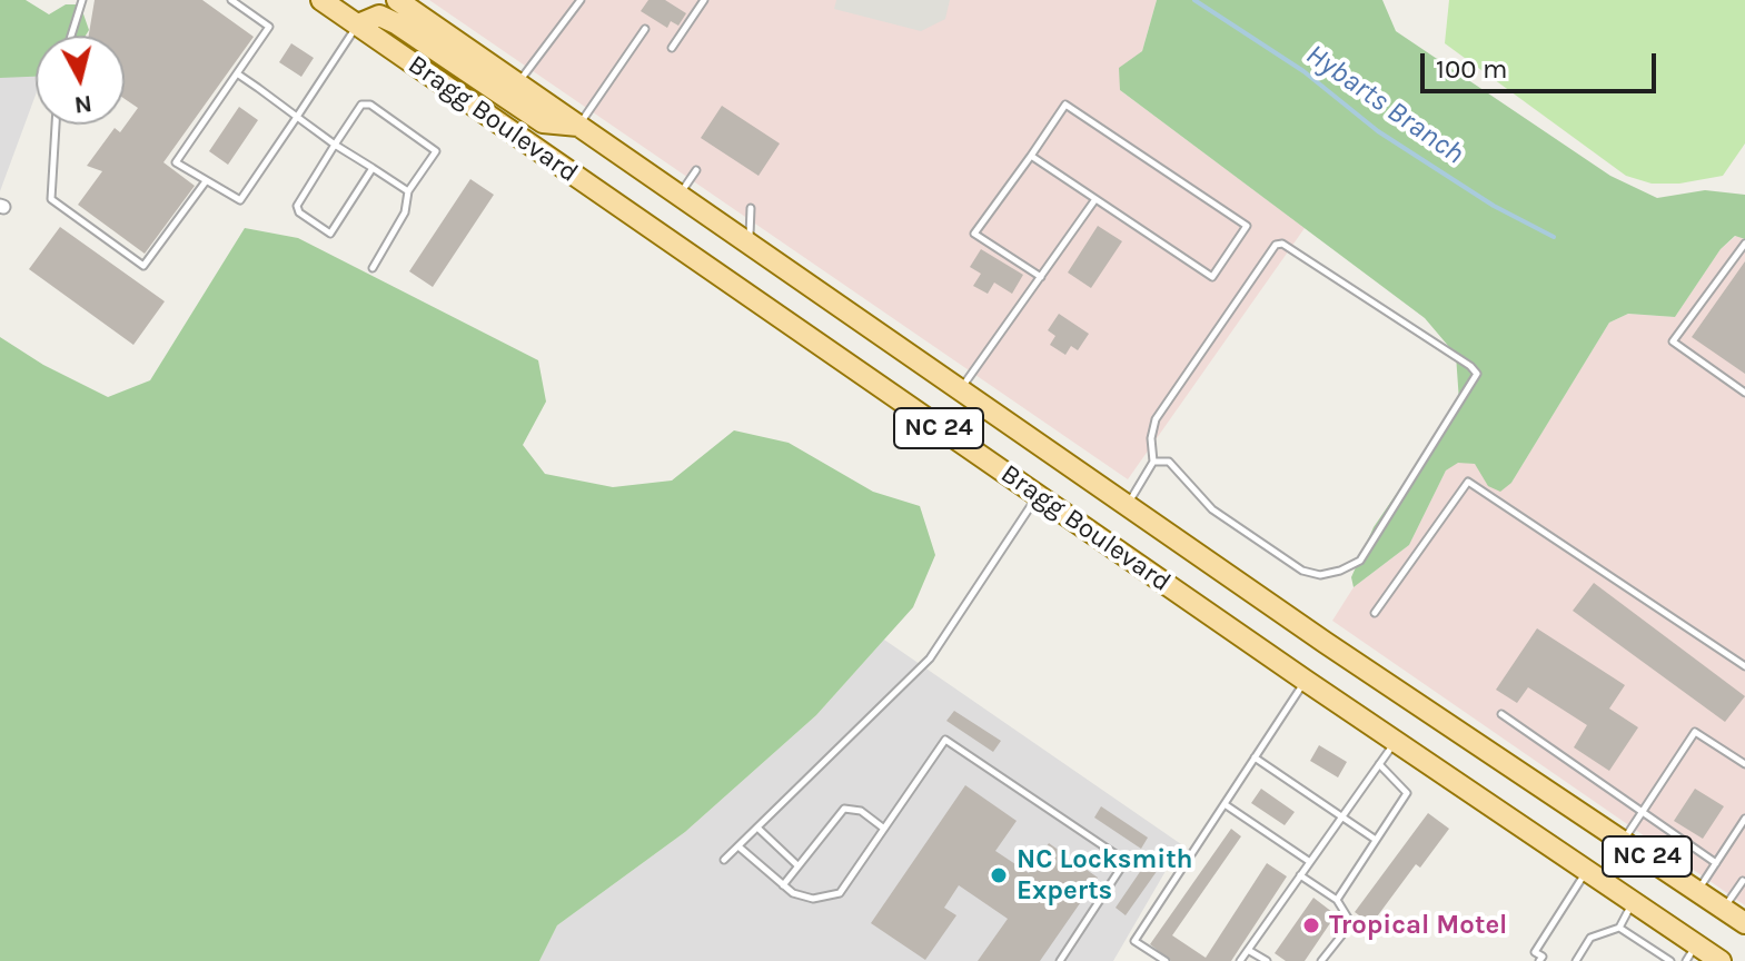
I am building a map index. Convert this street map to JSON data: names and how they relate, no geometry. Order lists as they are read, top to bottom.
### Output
{
  "streets": {
    "main road": ["Bragg Boulevard", "NC 24"]
  },
  "water": ["Hybarts Branch"],
  "places": ["NC Locksmith Experts", "Tropical Motel"],
  "scale_bar": "100 m",
  "north": "bottom"
}
